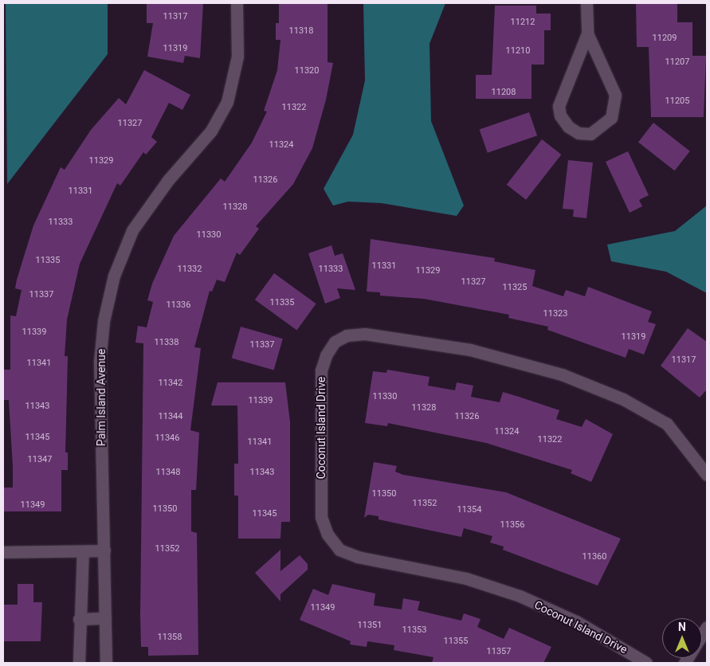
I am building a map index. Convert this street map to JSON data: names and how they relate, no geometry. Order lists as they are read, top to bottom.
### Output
{
  "streets": {
    "street": ["Palm Island Avenue", "Coconut Island Drive"]
  },
  "house_numbers": [
    "11317",
    "11212",
    "11318",
    "11209",
    "11319",
    "11210",
    "11207",
    "11320",
    "11208",
    "11205",
    "11322",
    "11327",
    "11324",
    "11329",
    "11326",
    "11331",
    "11328",
    "11333",
    "11330",
    "11335",
    "11331",
    "11332",
    "11333",
    "11329",
    "11327",
    "11325",
    "11337",
    "11335",
    "11336",
    "11323",
    "11339",
    "11319",
    "11338",
    "11337",
    "11317",
    "11341",
    "11342",
    "11330",
    "11339",
    "11343",
    "11328",
    "11344",
    "11326",
    "11324",
    "11345",
    "11346",
    "11322",
    "11341",
    "11347",
    "11348",
    "11343",
    "11350",
    "11352",
    "11349",
    "11350",
    "11354",
    "11345",
    "11356",
    "11352",
    "11360",
    "11349",
    "11351",
    "11353",
    "11358",
    "11355",
    "11357"
  ],
  "north": "top"
}
